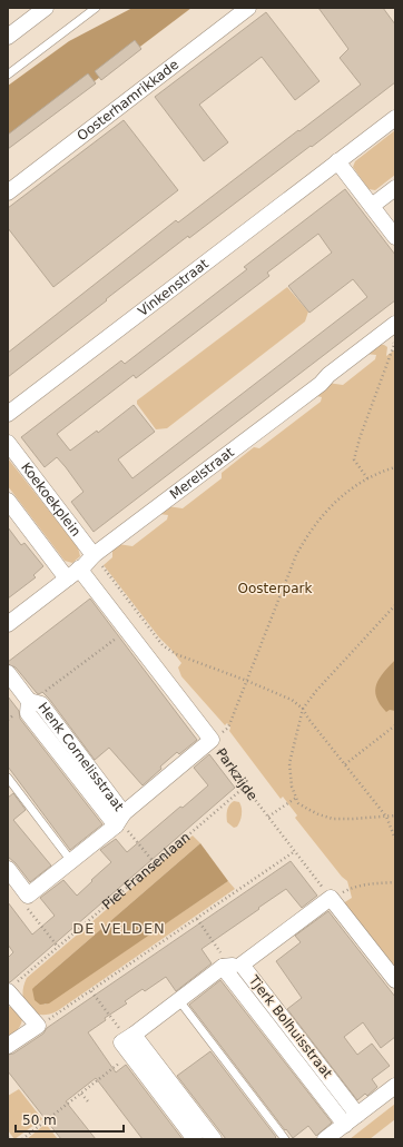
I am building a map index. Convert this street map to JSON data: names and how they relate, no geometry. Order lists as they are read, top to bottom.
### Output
{
  "streets": {
    "street": [
      "Oosterhamrikkade",
      "Vinkenstraat",
      "Merelstraat",
      "Koekoekplein",
      "Henk Cornelisstraat",
      "Parkzijde",
      "Tjerk Bolhuisstraat"
    ],
    "path": ["Piet Fransenlaan"]
  },
  "crossings": [
    ["Merelstraat", "Koekoekplein"],
    ["Merelstraat", "Parkzijde"],
    ["Koekoekplein", "Parkzijde"],
    ["Henk Cornelisstraat", "Parkzijde"],
    ["Parkzijde", "Piet Fransenlaan"],
    ["Parkzijde", "Tjerk Bolhuisstraat"]
  ],
  "districts": ["DE VELDEN"],
  "parks": ["Oosterpark"],
  "scale_bar": "50 m"
}
